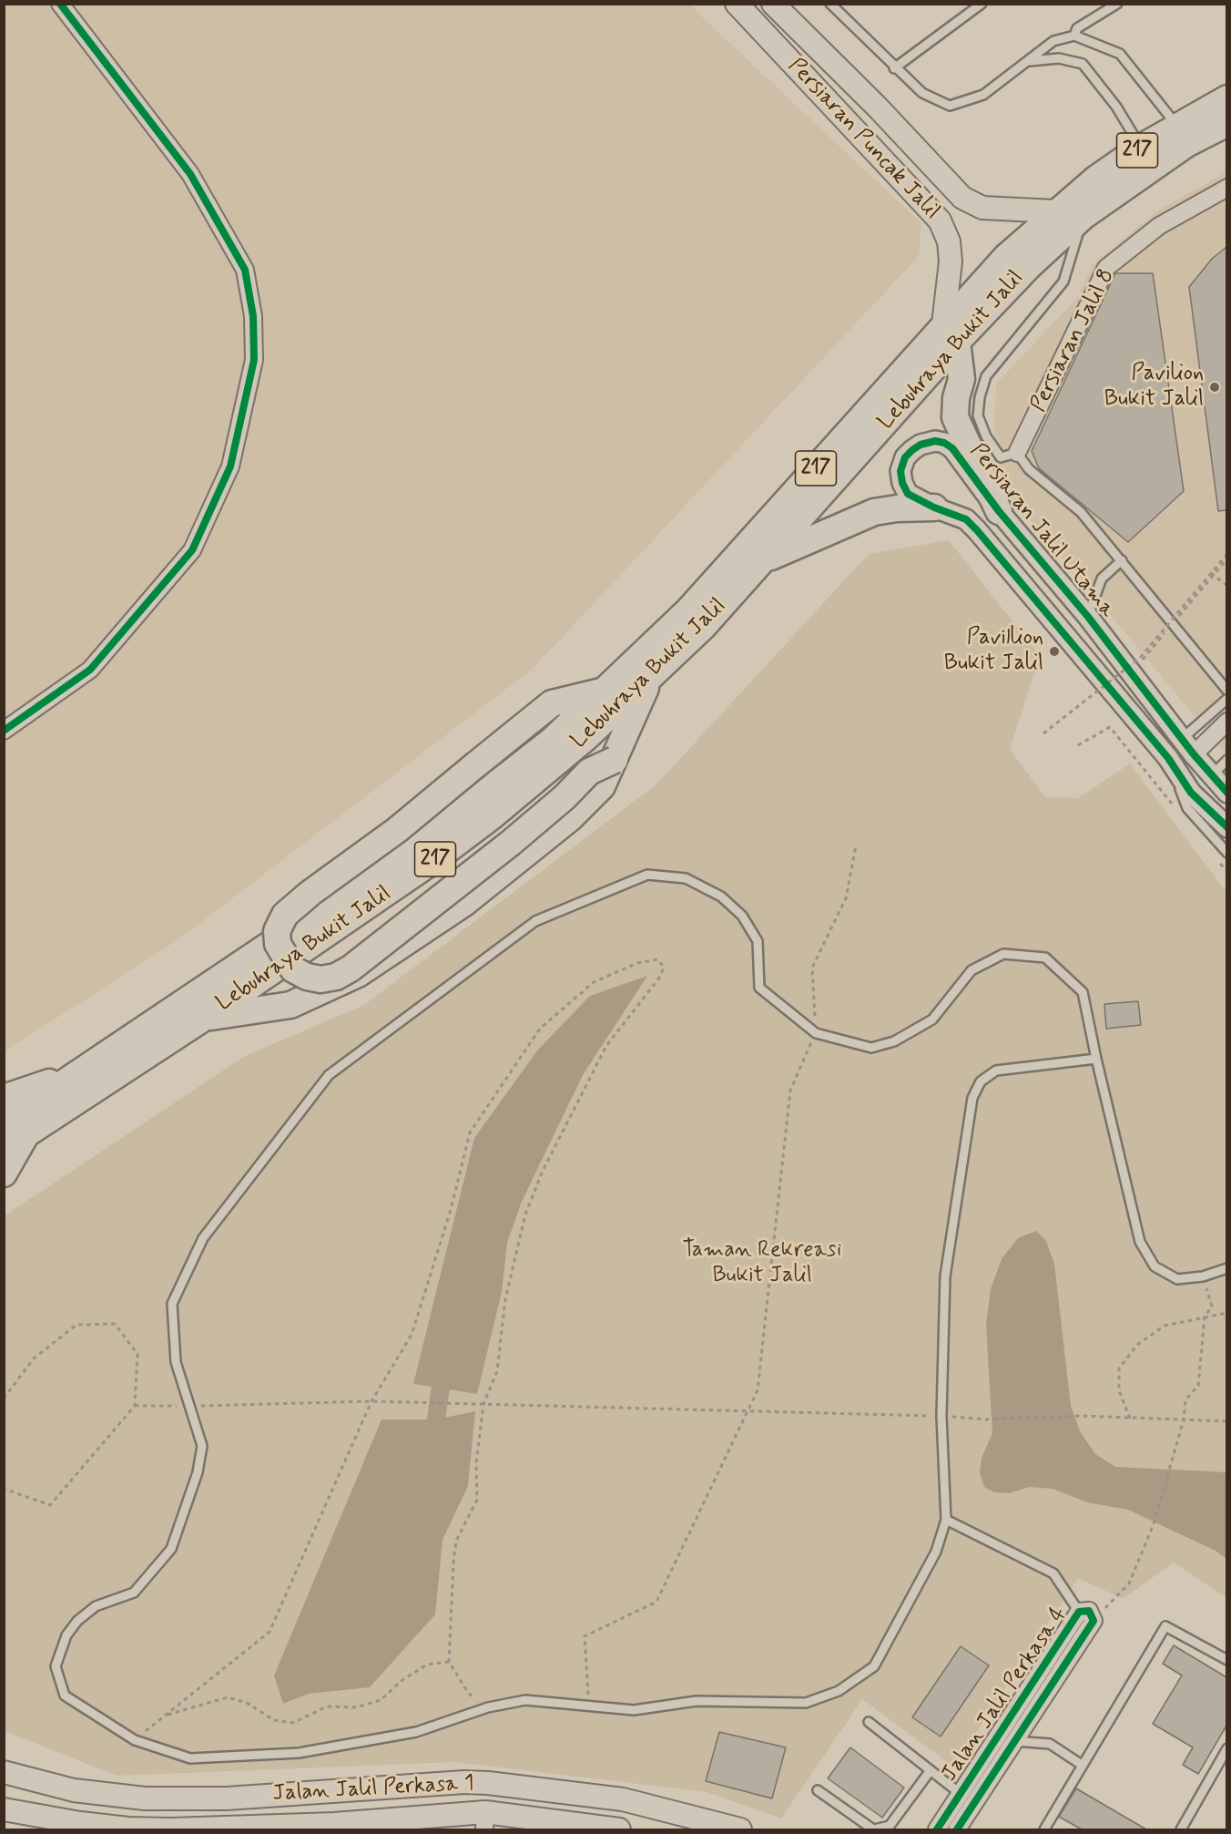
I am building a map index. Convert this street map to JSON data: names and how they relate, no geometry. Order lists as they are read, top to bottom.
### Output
{
  "streets": {
    "highway": ["217", "Lebuhraya Bukit Jalil"],
    "main road": ["Persiaran Puncak Jalil", "Jalan Jalil Perkasa 1"],
    "street": ["Persiaran Jalil 8", "Persiaran Jalil Utama", "Jalan Jalil Perkasa 4"]
  },
  "crossings": [
    ["Persiaran Puncak Jalil", "Lebuhraya Bukit Jalil"]
  ],
  "parks": ["Taman Rekreasi Bukit Jalil"],
  "places": ["Pavilion Bukit Jalil", "Pavillion Bukit Jalil"]
}
